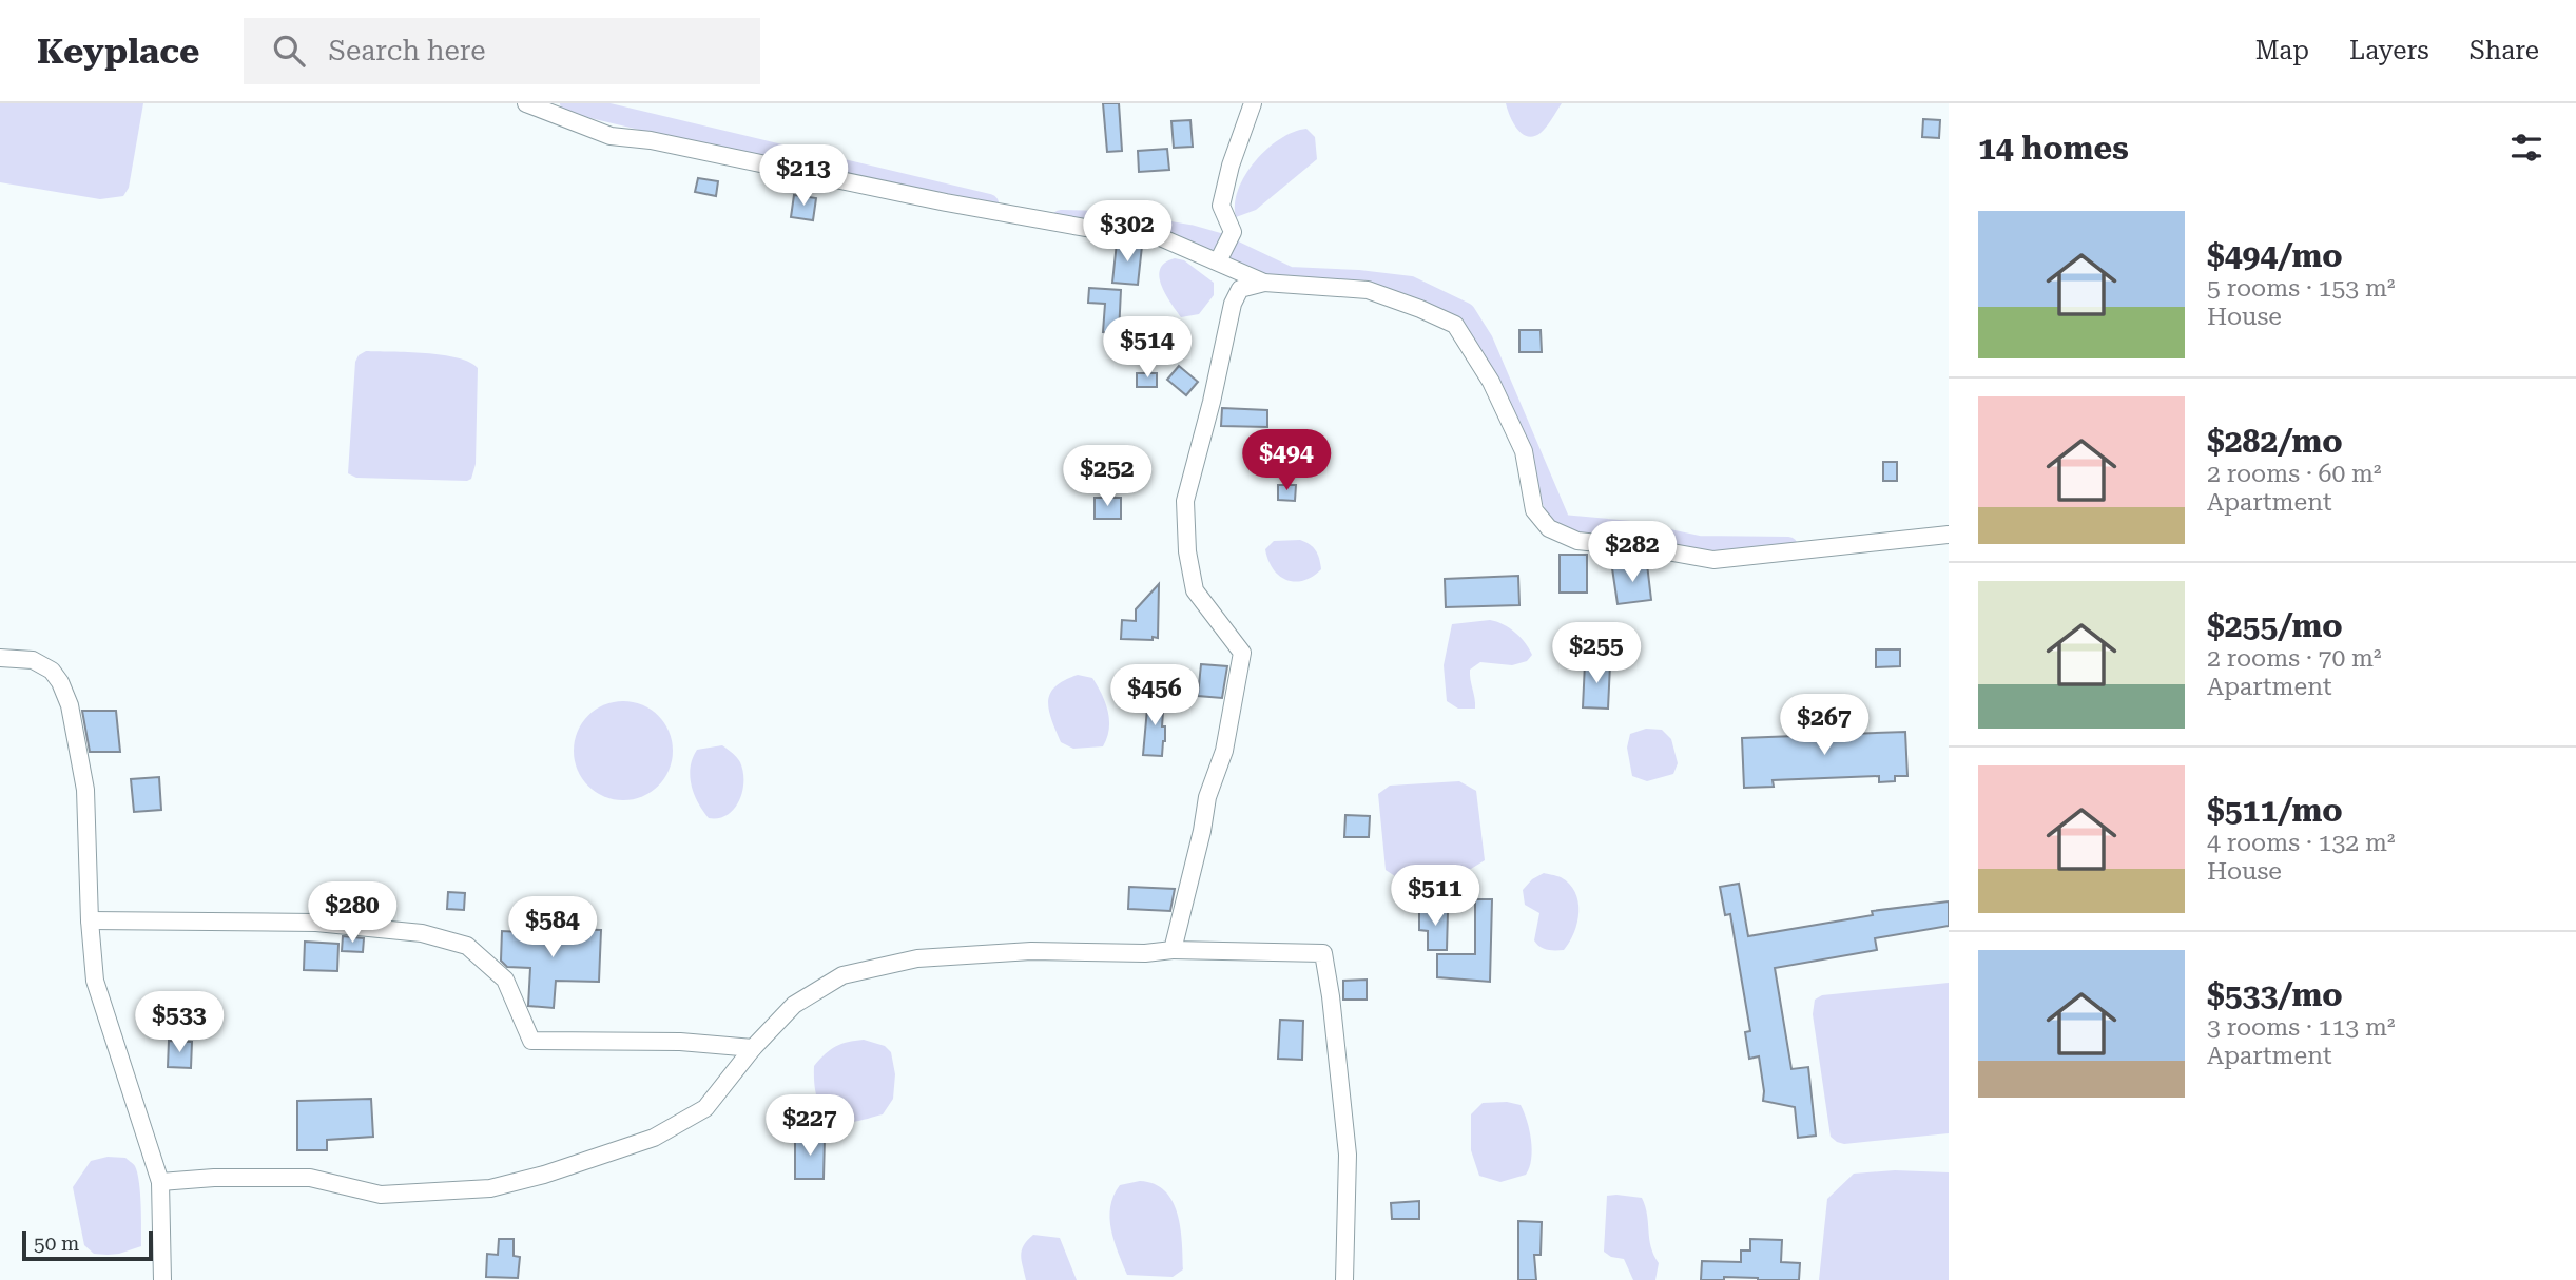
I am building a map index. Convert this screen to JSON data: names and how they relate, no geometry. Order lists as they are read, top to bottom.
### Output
{
  "scale_bar": "50 m",
  "page": {
    "header": "Keyplace",
    "search": "Search here",
    "nav": ["Map", "Layers", "Share"],
    "heading": "14 homes",
    "price": [
      "$213",
      "$302",
      "$514",
      "$494",
      "$252",
      "$282",
      "$255",
      "$456",
      "$267",
      "$511",
      "$280",
      "$584",
      "$533",
      "$227"
    ],
    "list": [
      {
        "name": "$494/mo",
        "note": "5 rooms · 153 m² · House"
      },
      {
        "name": "$282/mo",
        "note": "2 rooms · 60 m² · Apartment"
      },
      {
        "name": "$255/mo",
        "note": "2 rooms · 70 m² · Apartment"
      },
      {
        "name": "$511/mo",
        "note": "4 rooms · 132 m² · House"
      },
      {
        "name": "$533/mo",
        "note": "3 rooms · 113 m² · Apartment"
      }
    ],
    "scale": "50 m"
  }
}
